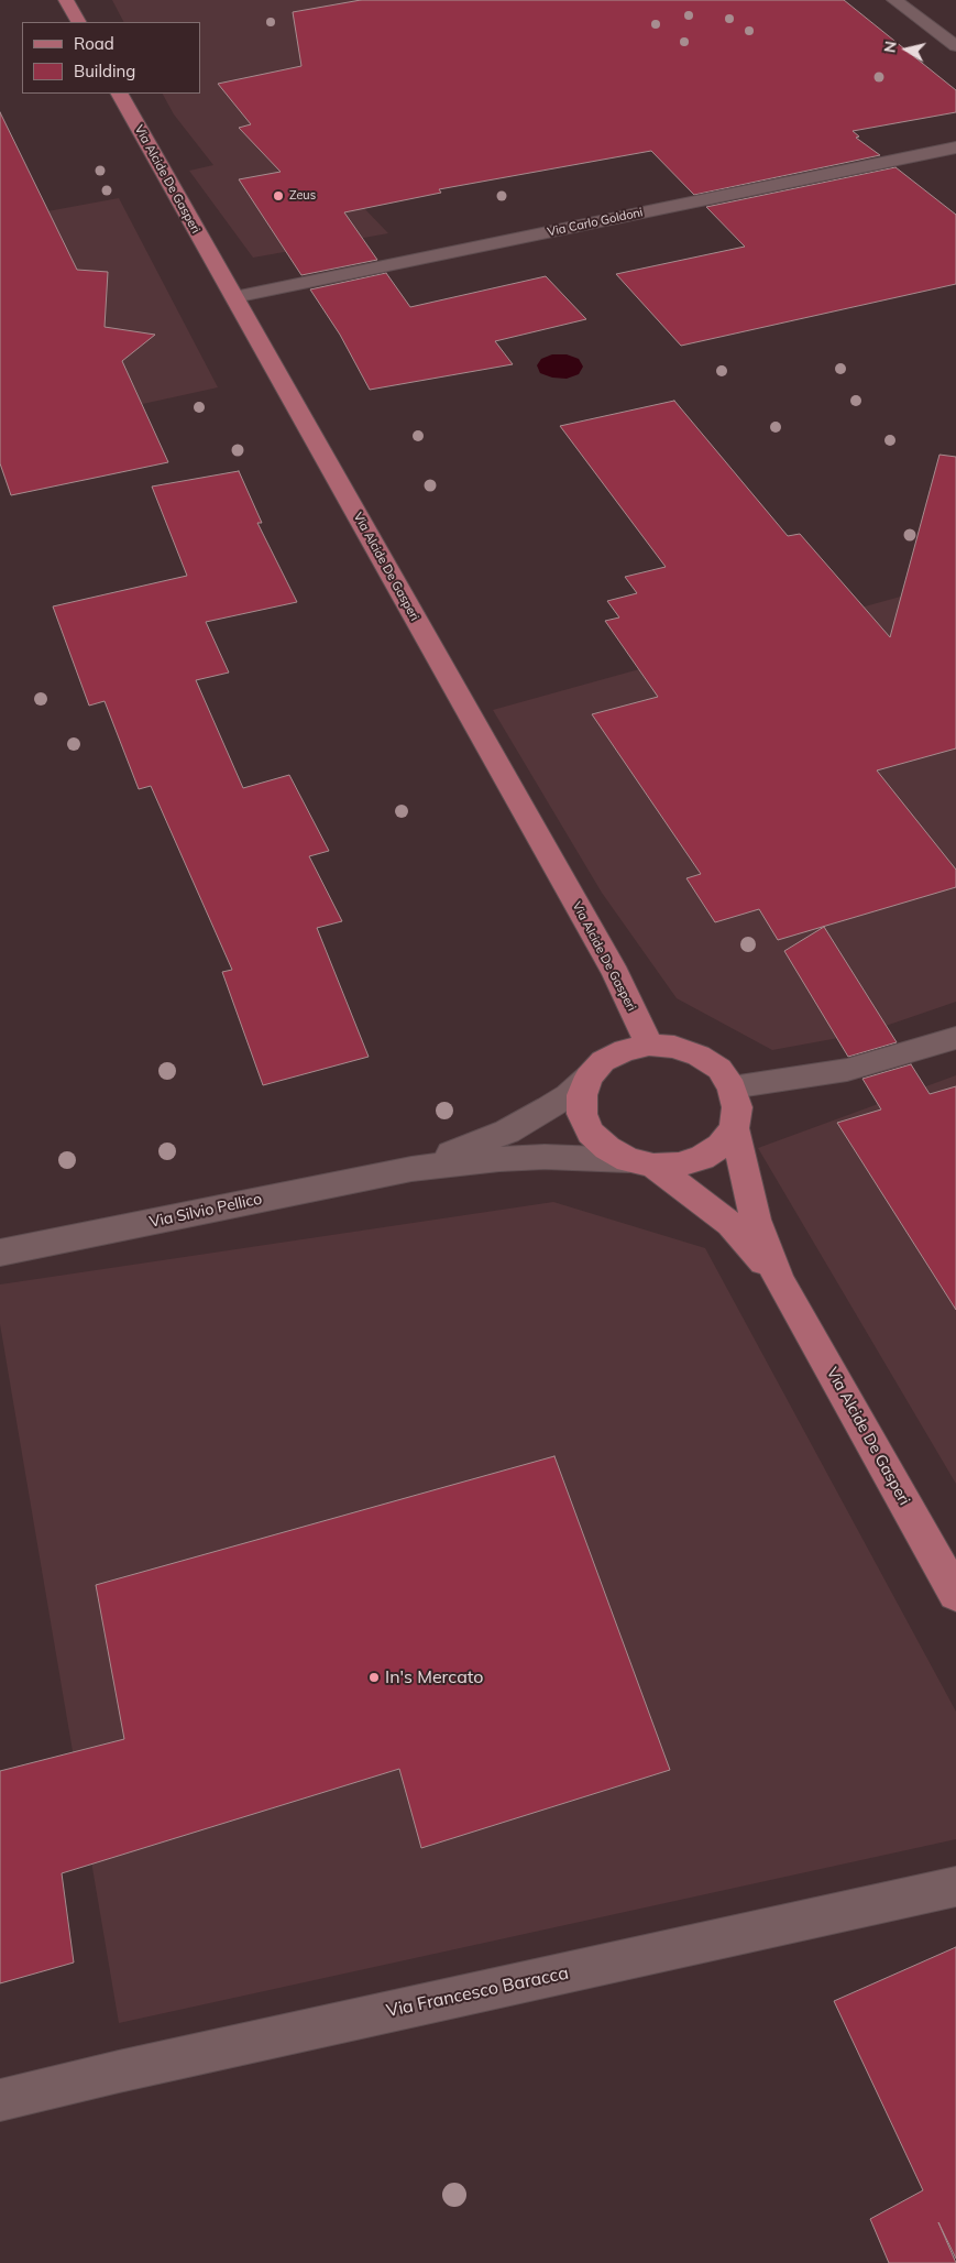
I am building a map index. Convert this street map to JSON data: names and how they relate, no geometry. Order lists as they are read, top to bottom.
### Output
{
  "streets": {
    "main road": ["Via Alcide De Gasperi"],
    "street": ["Via Carlo Goldoni", "Via Silvio Pellico", "Via Francesco Baracca"]
  },
  "crossings": [
    ["Via Alcide De Gasperi", "Via Carlo Goldoni"],
    ["Via Alcide De Gasperi", "Via Silvio Pellico"]
  ],
  "places": ["Zeus", "In's Mercato"],
  "legend": ["Road", "Building"],
  "north": "left"
}
